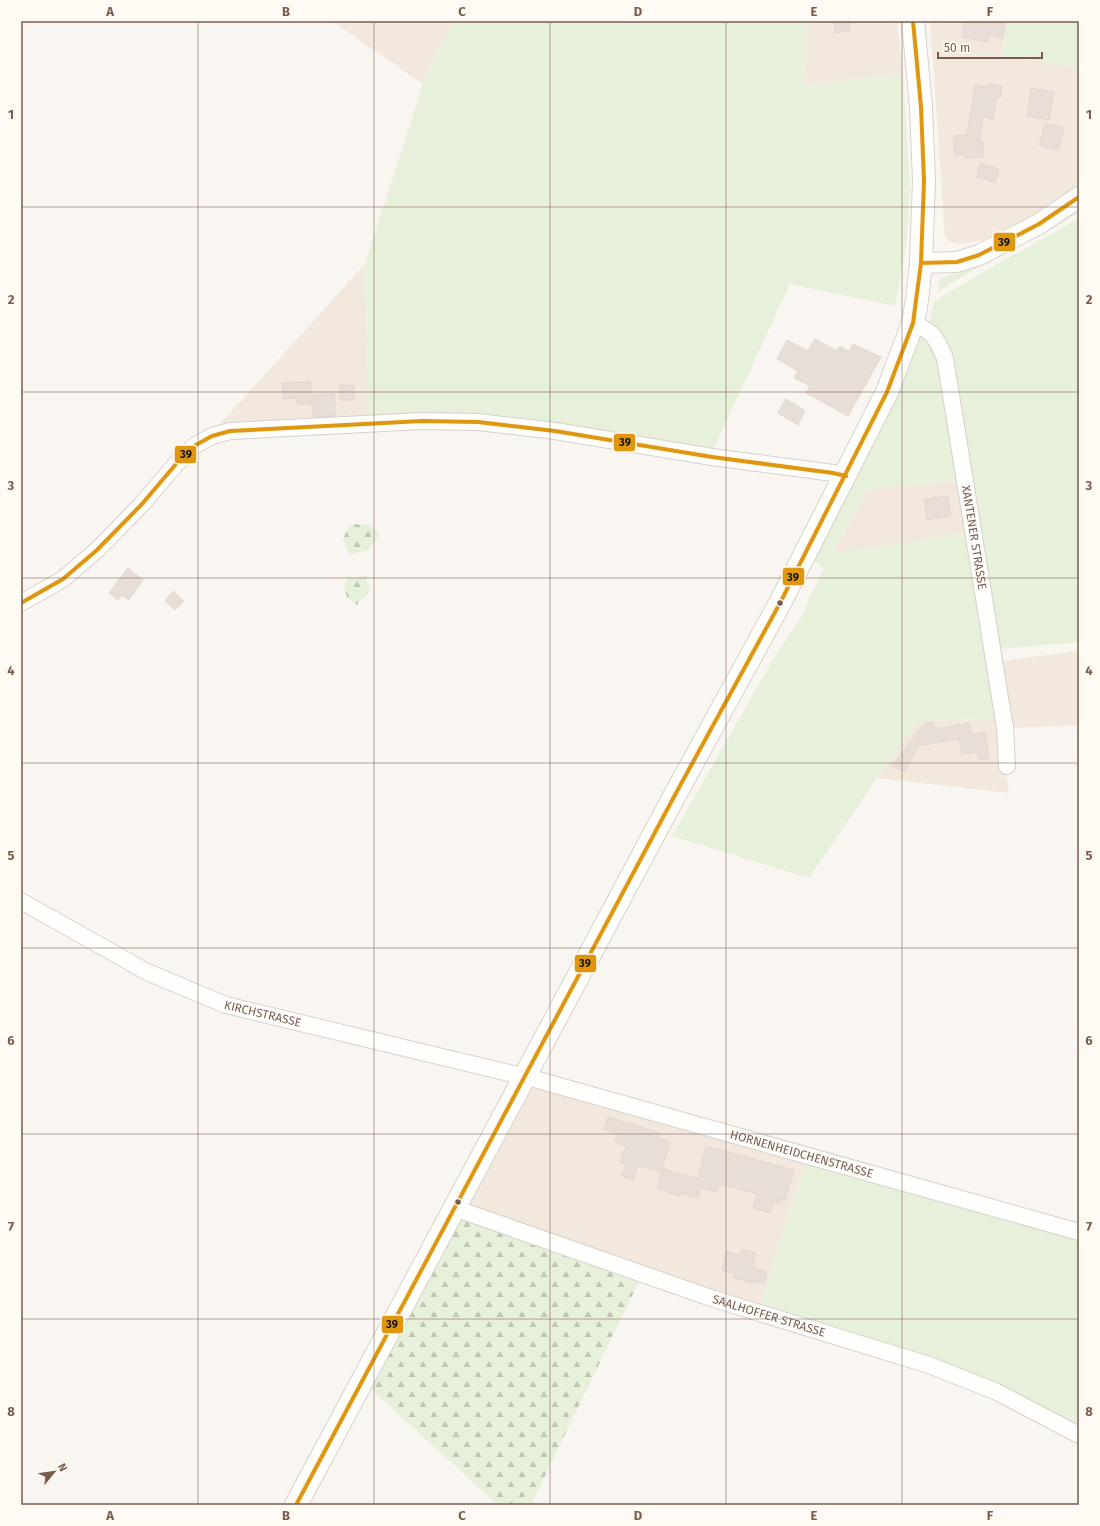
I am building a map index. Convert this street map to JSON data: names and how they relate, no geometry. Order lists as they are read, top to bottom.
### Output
{
  "streets": {
    "street": [
      "XANTENER STRASSE",
      "KIRCHSTRASSE",
      "HORNENHEIDCHENSTRASSE",
      "SAALHOFFER STRASSE"
    ]
  },
  "crossings": [
    ["KIRCHSTRASSE", "HORNENHEIDCHENSTRASSE"]
  ],
  "lines": ["transit line 39"],
  "scale_bar": "50 m",
  "north": "top right",
  "grid": {
    "columns": [
      "A",
      "B",
      "C",
      "D",
      "E",
      "F"
    ],
    "rows": [
      "1",
      "2",
      "3",
      "4",
      "5",
      "6",
      "7",
      "8"
    ]
  }
}
